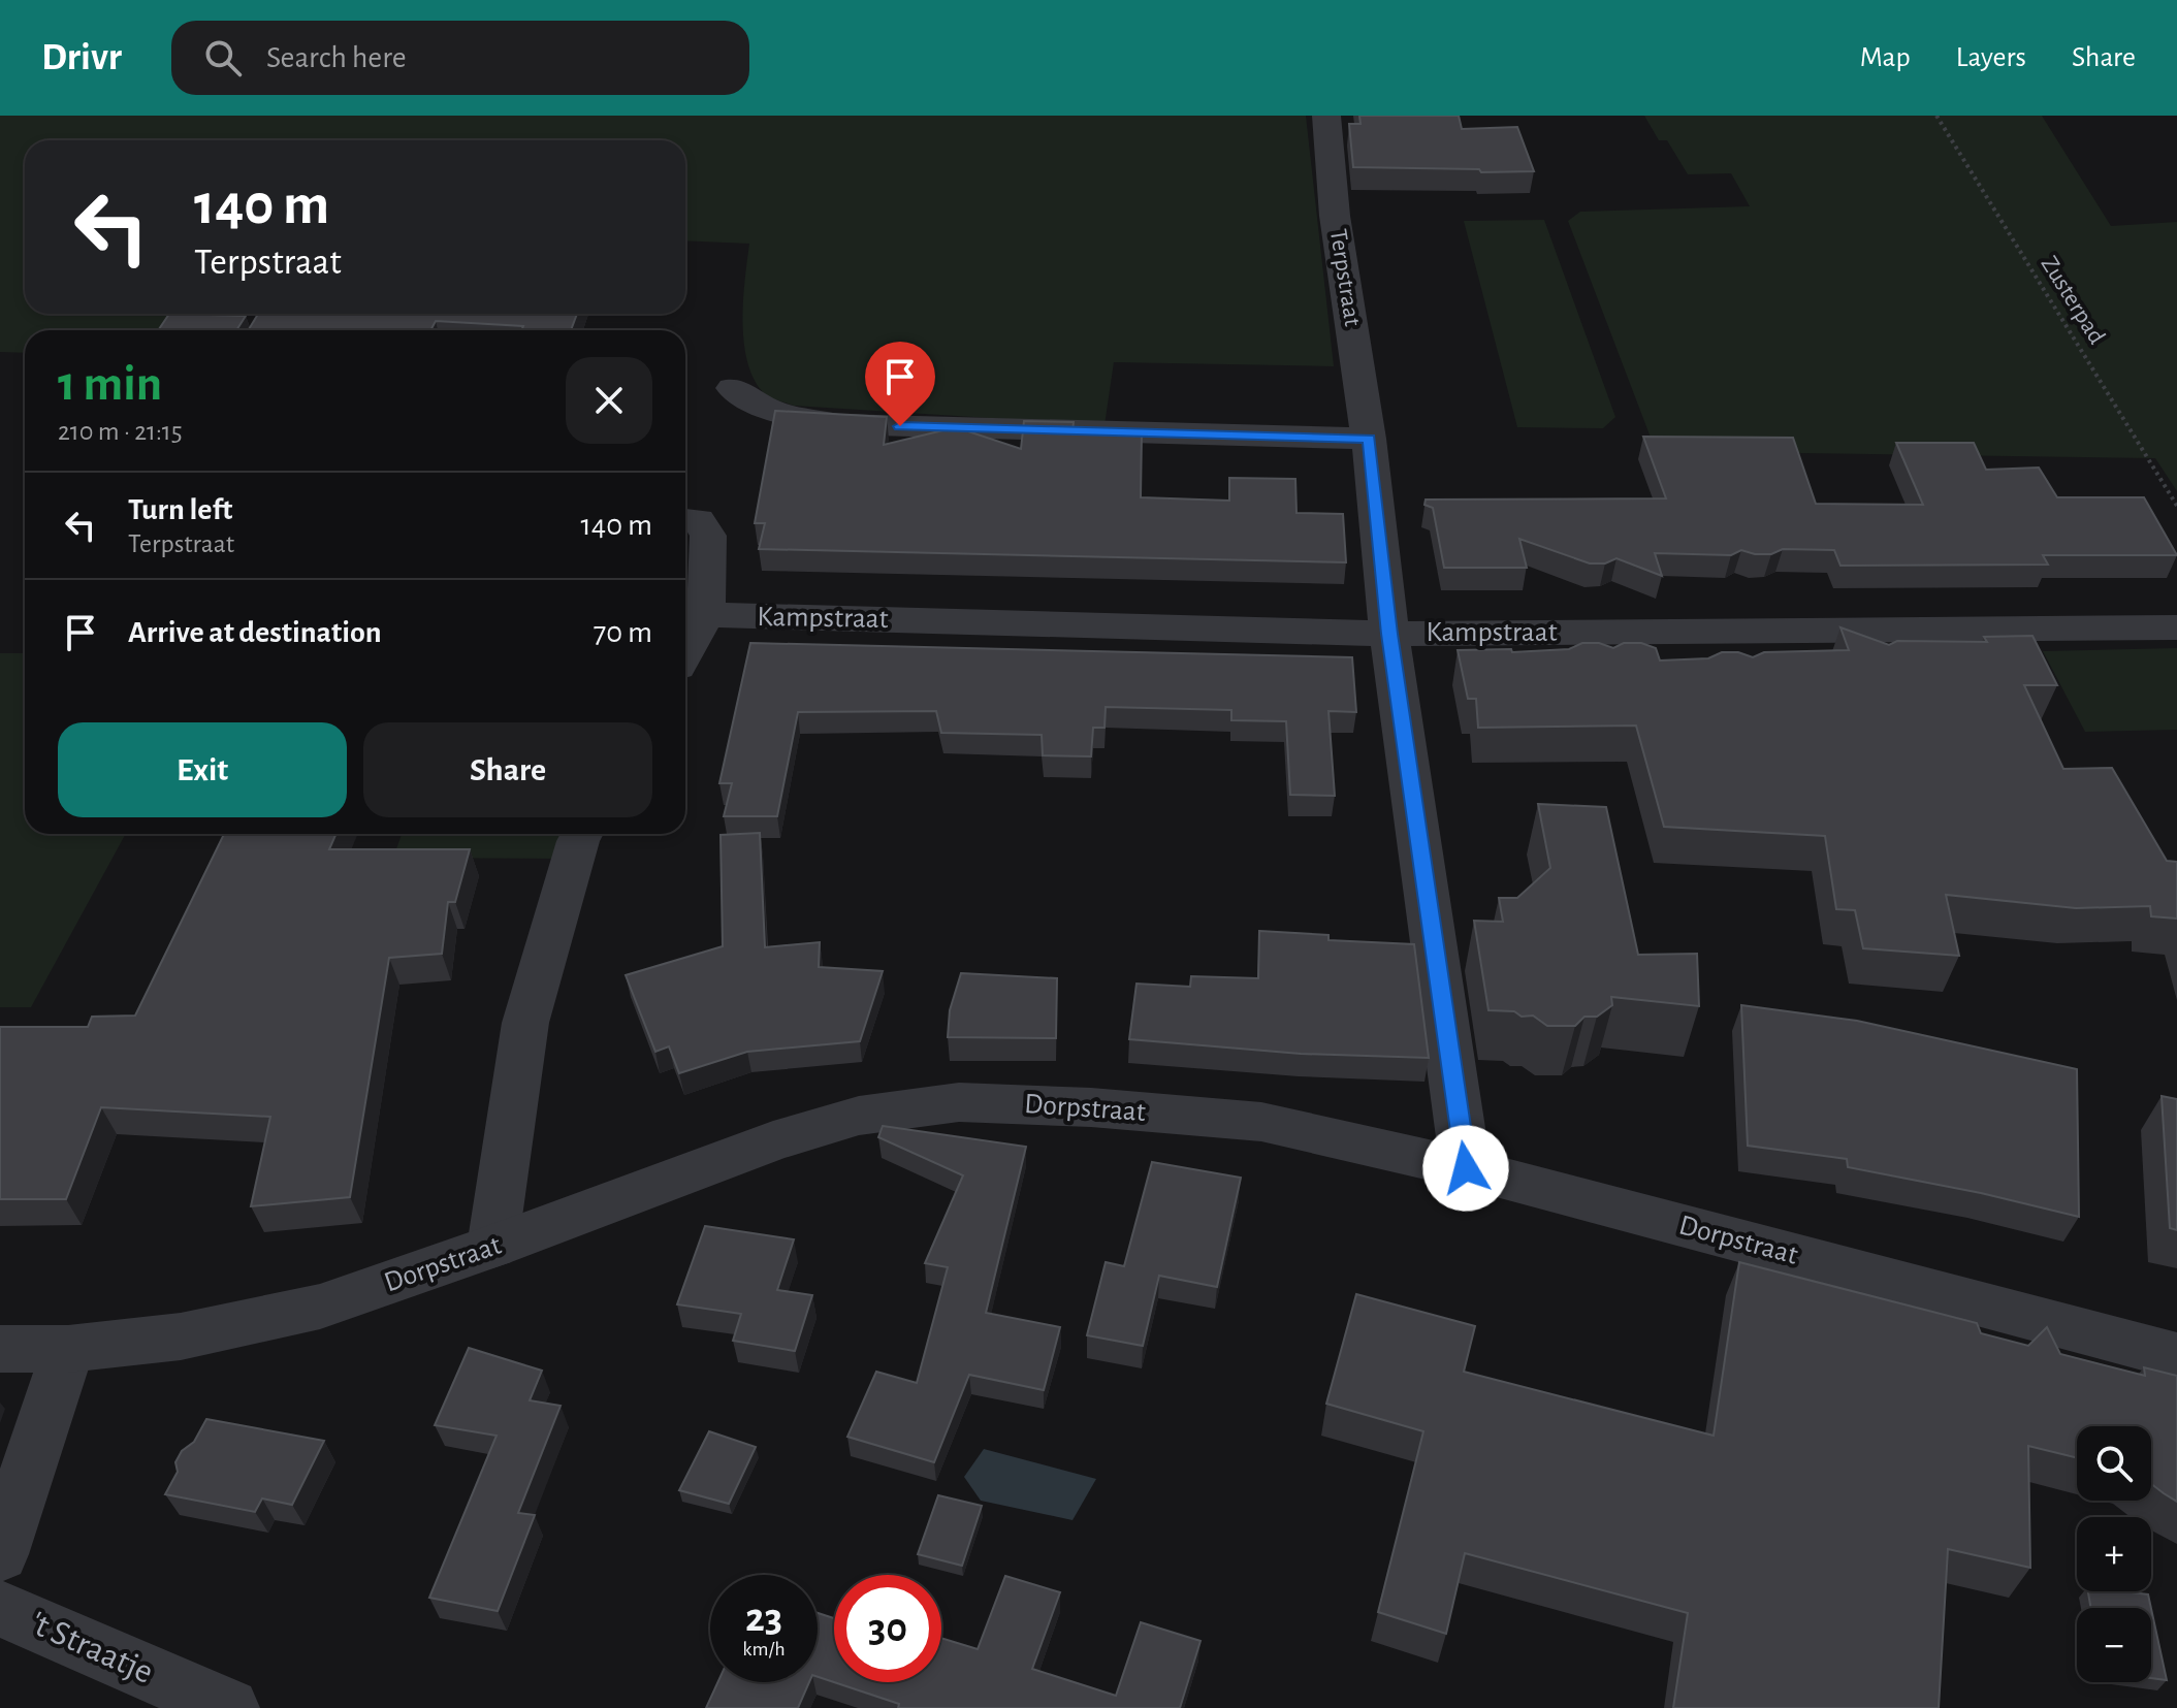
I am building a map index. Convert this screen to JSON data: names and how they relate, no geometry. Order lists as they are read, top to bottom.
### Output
{
  "streets": {
    "street": [
      "Terpstraat",
      "Kampstraat",
      "Dorpstraat",
      "'t Straatje"
    ],
    "path": ["Zusterpad"]
  },
  "crossings": [
    ["Terpstraat", "Kampstraat"],
    ["Terpstraat", "Dorpstraat"]
  ],
  "page": {
    "header": "Drivr",
    "search": "Search here",
    "nav": ["Map", "Layers", "Share"],
    "turn": ["140 m", "Terpstraat"],
    "heading": ["1 min", "210 m · 21:15"],
    "list": [
      {
        "name": "Turn left",
        "note": "Terpstraat",
        "value": "140 m"
      },
      {
        "name": "Arrive at destination",
        "value": "70 m"
      }
    ],
    "buttons": ["Exit", "Share"],
    "map_buttons": ["+", "−"],
    "speed": "23 km/h",
    "limit": "30"
  }
}
